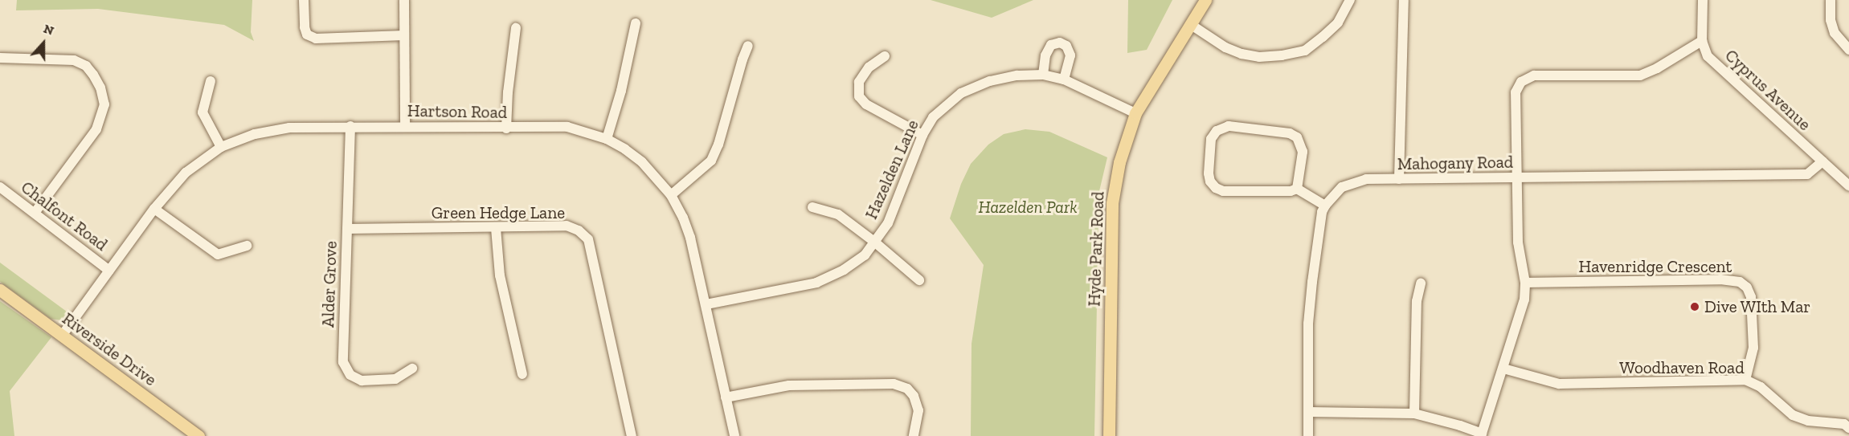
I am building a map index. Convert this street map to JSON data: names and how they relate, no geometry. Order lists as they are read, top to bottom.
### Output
{
  "streets": {
    "main road": ["Hyde Park Road", "Riverside Drive"],
    "street": [
      "Cyprus Avenue",
      "Hartson Road",
      "Mahogany Road",
      "Hazelden Lane",
      "Green Hedge Lane",
      "Chalfont Road",
      "Havenridge Crescent",
      "Alder Grove",
      "Woodhaven Road"
    ]
  },
  "crossings": [
    ["Cyprus Avenue", "Mahogany Road"],
    ["Hartson Road", "Hazelden Lane"],
    ["Hartson Road", "Chalfont Road"],
    ["Hartson Road", "Alder Grove"],
    ["Hartson Road", "Riverside Drive"],
    ["Hazelden Lane", "Hyde Park Road"],
    ["Green Hedge Lane", "Alder Grove"],
    ["Havenridge Crescent", "Woodhaven Road"]
  ],
  "parks": ["Hazelden Park"],
  "places": ["Dive WIth Mar"],
  "north": "top"
}
